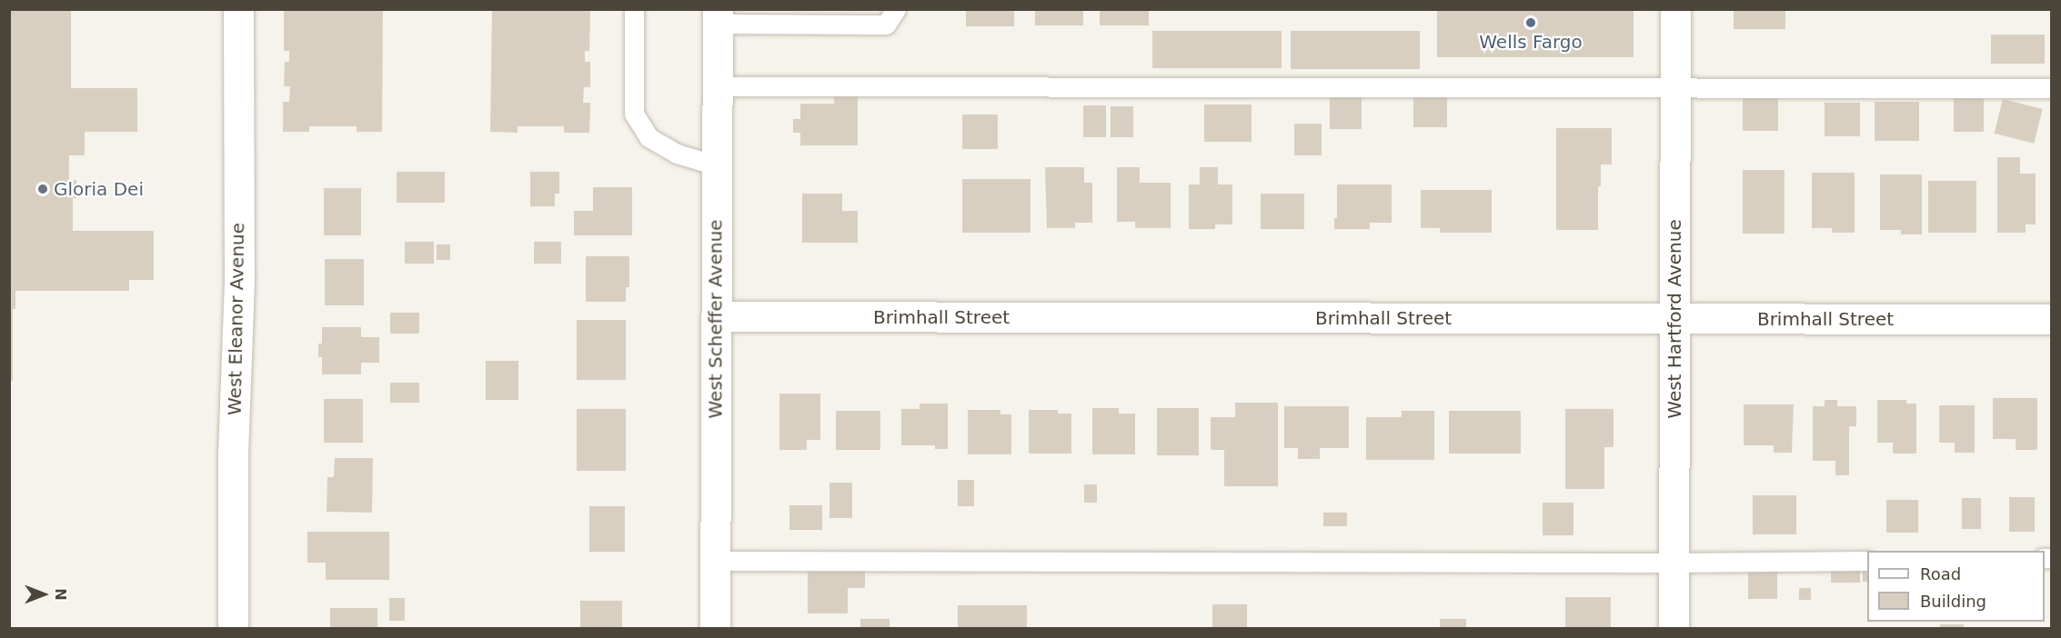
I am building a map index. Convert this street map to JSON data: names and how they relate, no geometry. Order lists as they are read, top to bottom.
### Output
{
  "streets": {
    "street": [
      "Brimhall Street",
      "West Eleanor Avenue",
      "West Scheffer Avenue",
      "West Hartford Avenue"
    ]
  },
  "crossings": [
    ["Brimhall Street", "West Scheffer Avenue"],
    ["Brimhall Street", "West Hartford Avenue"]
  ],
  "places": ["Wells Fargo", "Gloria Dei"],
  "legend": ["Road", "Building"],
  "north": "right"
}
